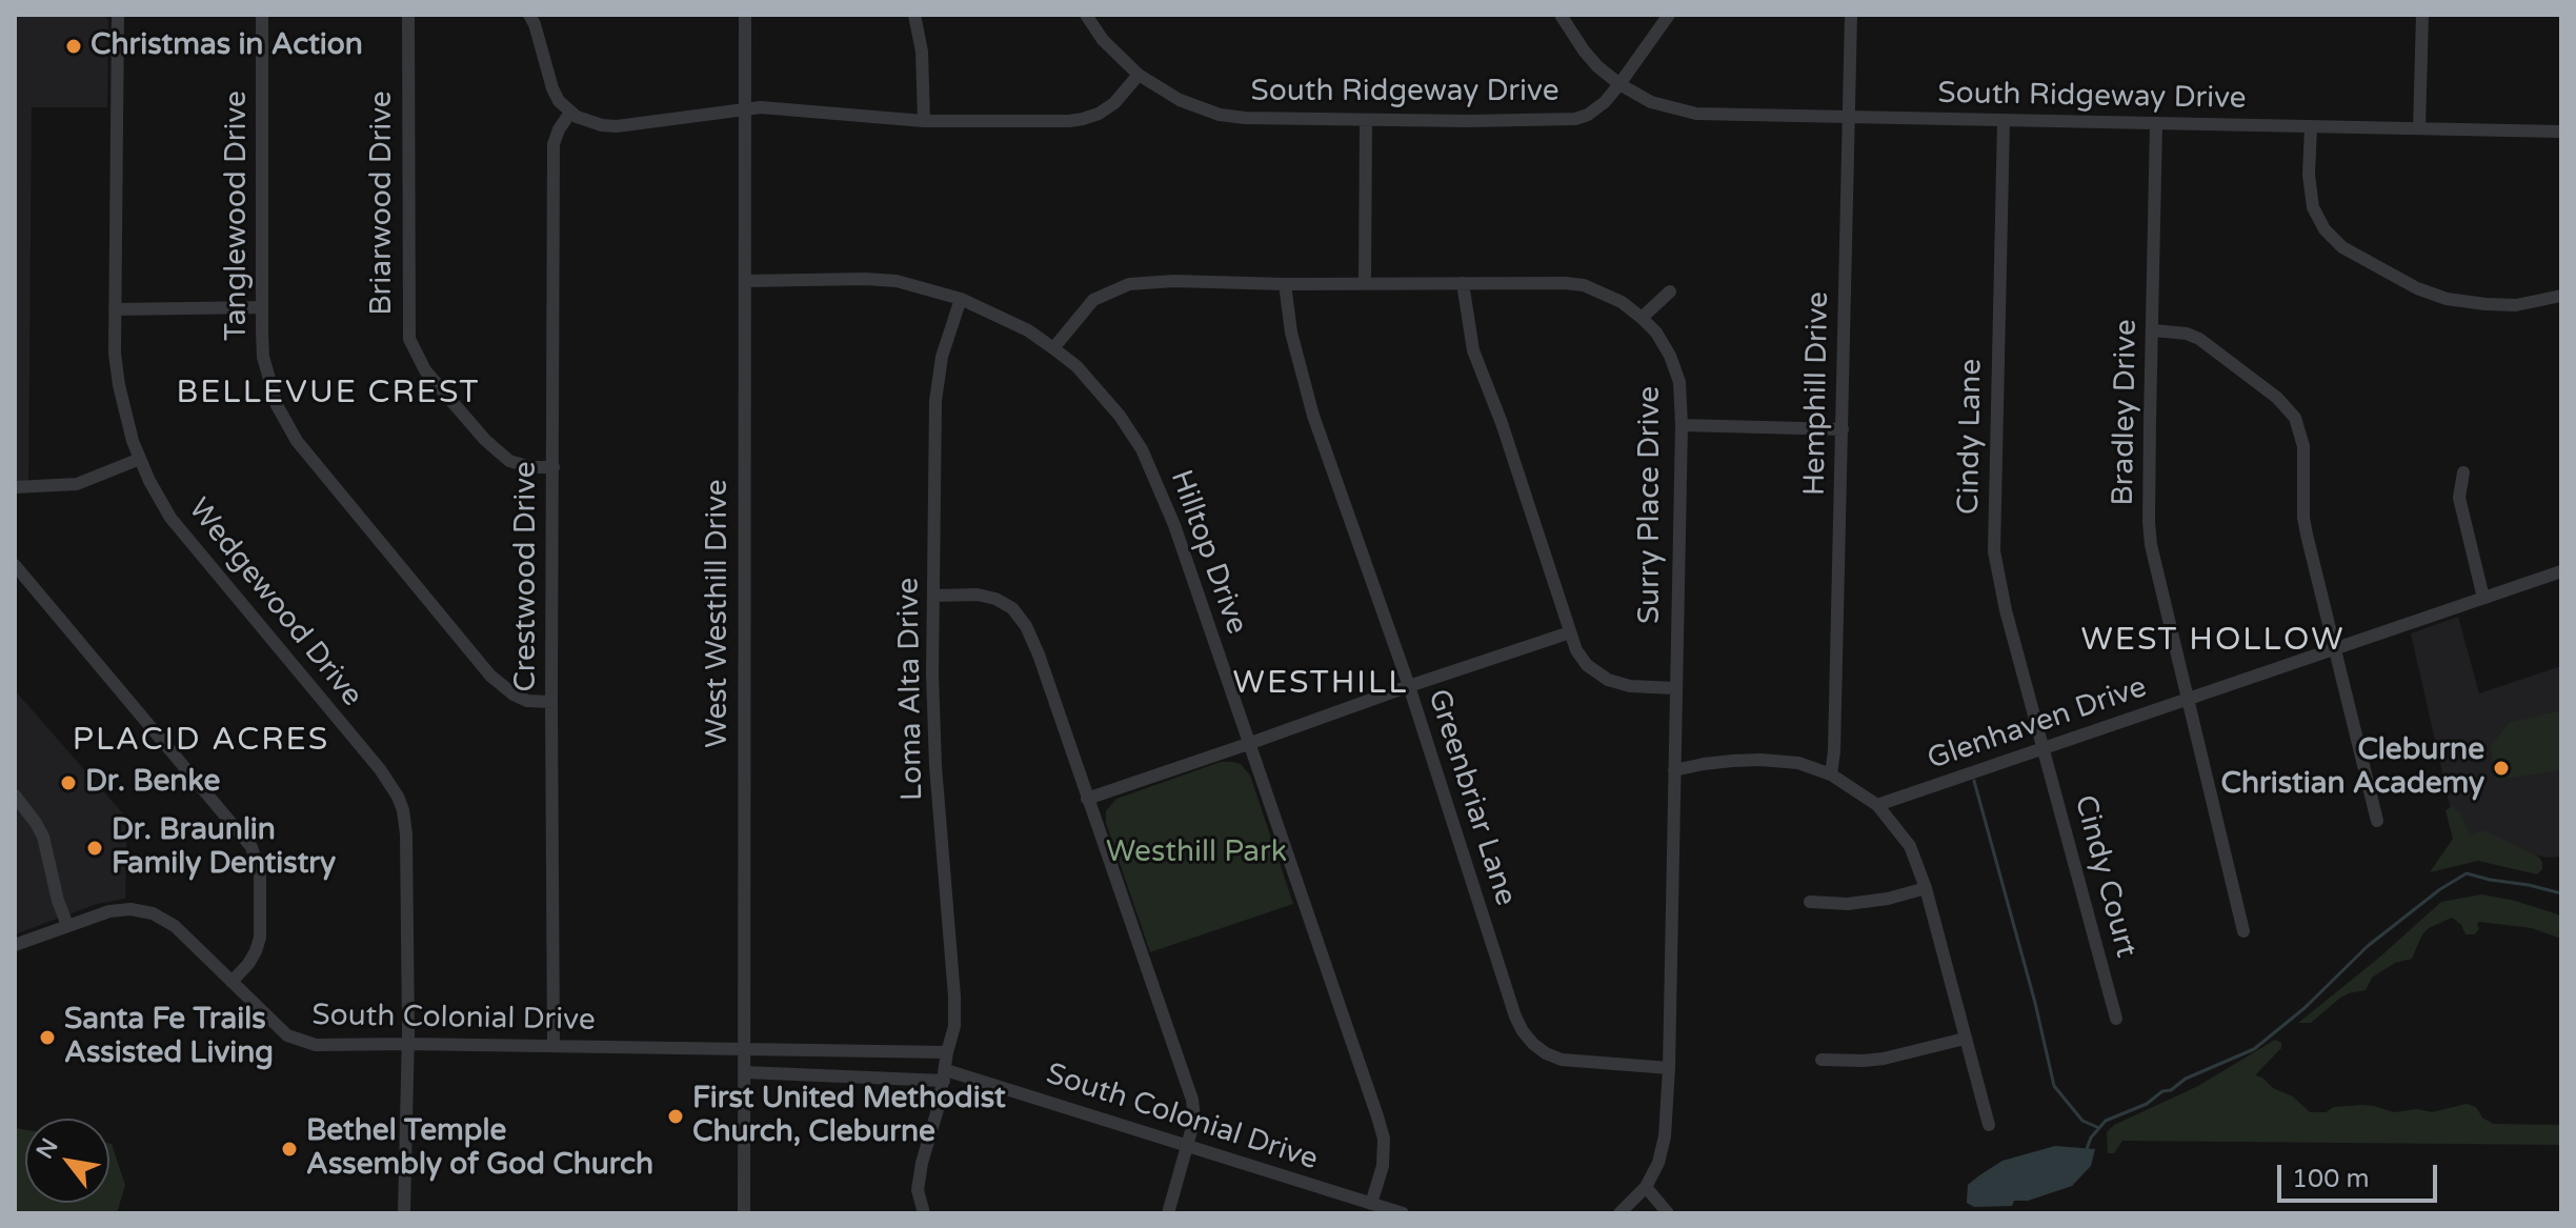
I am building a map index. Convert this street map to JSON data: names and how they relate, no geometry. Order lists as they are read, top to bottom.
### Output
{
  "streets": {
    "street": [
      "South Ridgeway Drive",
      "Briarwood Drive",
      "Tanglewood Drive",
      "Hemphill Drive",
      "Bradley Drive",
      "Cindy Lane",
      "Surry Place Drive",
      "Hilltop Drive",
      "Crestwood Drive",
      "Wedgewood Drive",
      "West Westhill Drive",
      "Loma Alta Drive",
      "Glenhaven Drive",
      "Greenbriar Lane",
      "Cindy Court",
      "South Colonial Drive"
    ]
  },
  "crossings": [
    ["South Ridgeway Drive", "Hemphill Drive"],
    ["South Ridgeway Drive", "Bradley Drive"],
    ["South Ridgeway Drive", "Cindy Lane"],
    ["Briarwood Drive", "Crestwood Drive"],
    ["Tanglewood Drive", "Crestwood Drive"],
    ["Bradley Drive", "Glenhaven Drive"],
    ["Cindy Lane", "Glenhaven Drive"],
    ["Cindy Lane", "Cindy Court"],
    ["Surry Place Drive", "Hilltop Drive"],
    ["Surry Place Drive", "Greenbriar Lane"],
    ["Hilltop Drive", "West Westhill Drive"],
    ["Hilltop Drive", "Loma Alta Drive"],
    ["Hilltop Drive", "South Colonial Drive"],
    ["Crestwood Drive", "South Colonial Drive"],
    ["Wedgewood Drive", "South Colonial Drive"],
    ["West Westhill Drive", "South Colonial Drive"],
    ["Loma Alta Drive", "South Colonial Drive"],
    ["Glenhaven Drive", "Cindy Court"]
  ],
  "districts": [
    "BELLEVUE CREST",
    "WEST HOLLOW",
    "WESTHILL",
    "PLACID ACRES"
  ],
  "parks": ["Westhill Park"],
  "places": [
    "Christmas in Action",
    "Cleburne Christian Academy",
    "Dr. Benke",
    "Dr. Braunlin Family Dentistry",
    "Santa Fe Trails Assisted Living",
    "First United Methodist Church, Cleburne",
    "Bethel Temple Assembly of God Church"
  ],
  "scale_bar": "100 m",
  "north": "top left"
}
